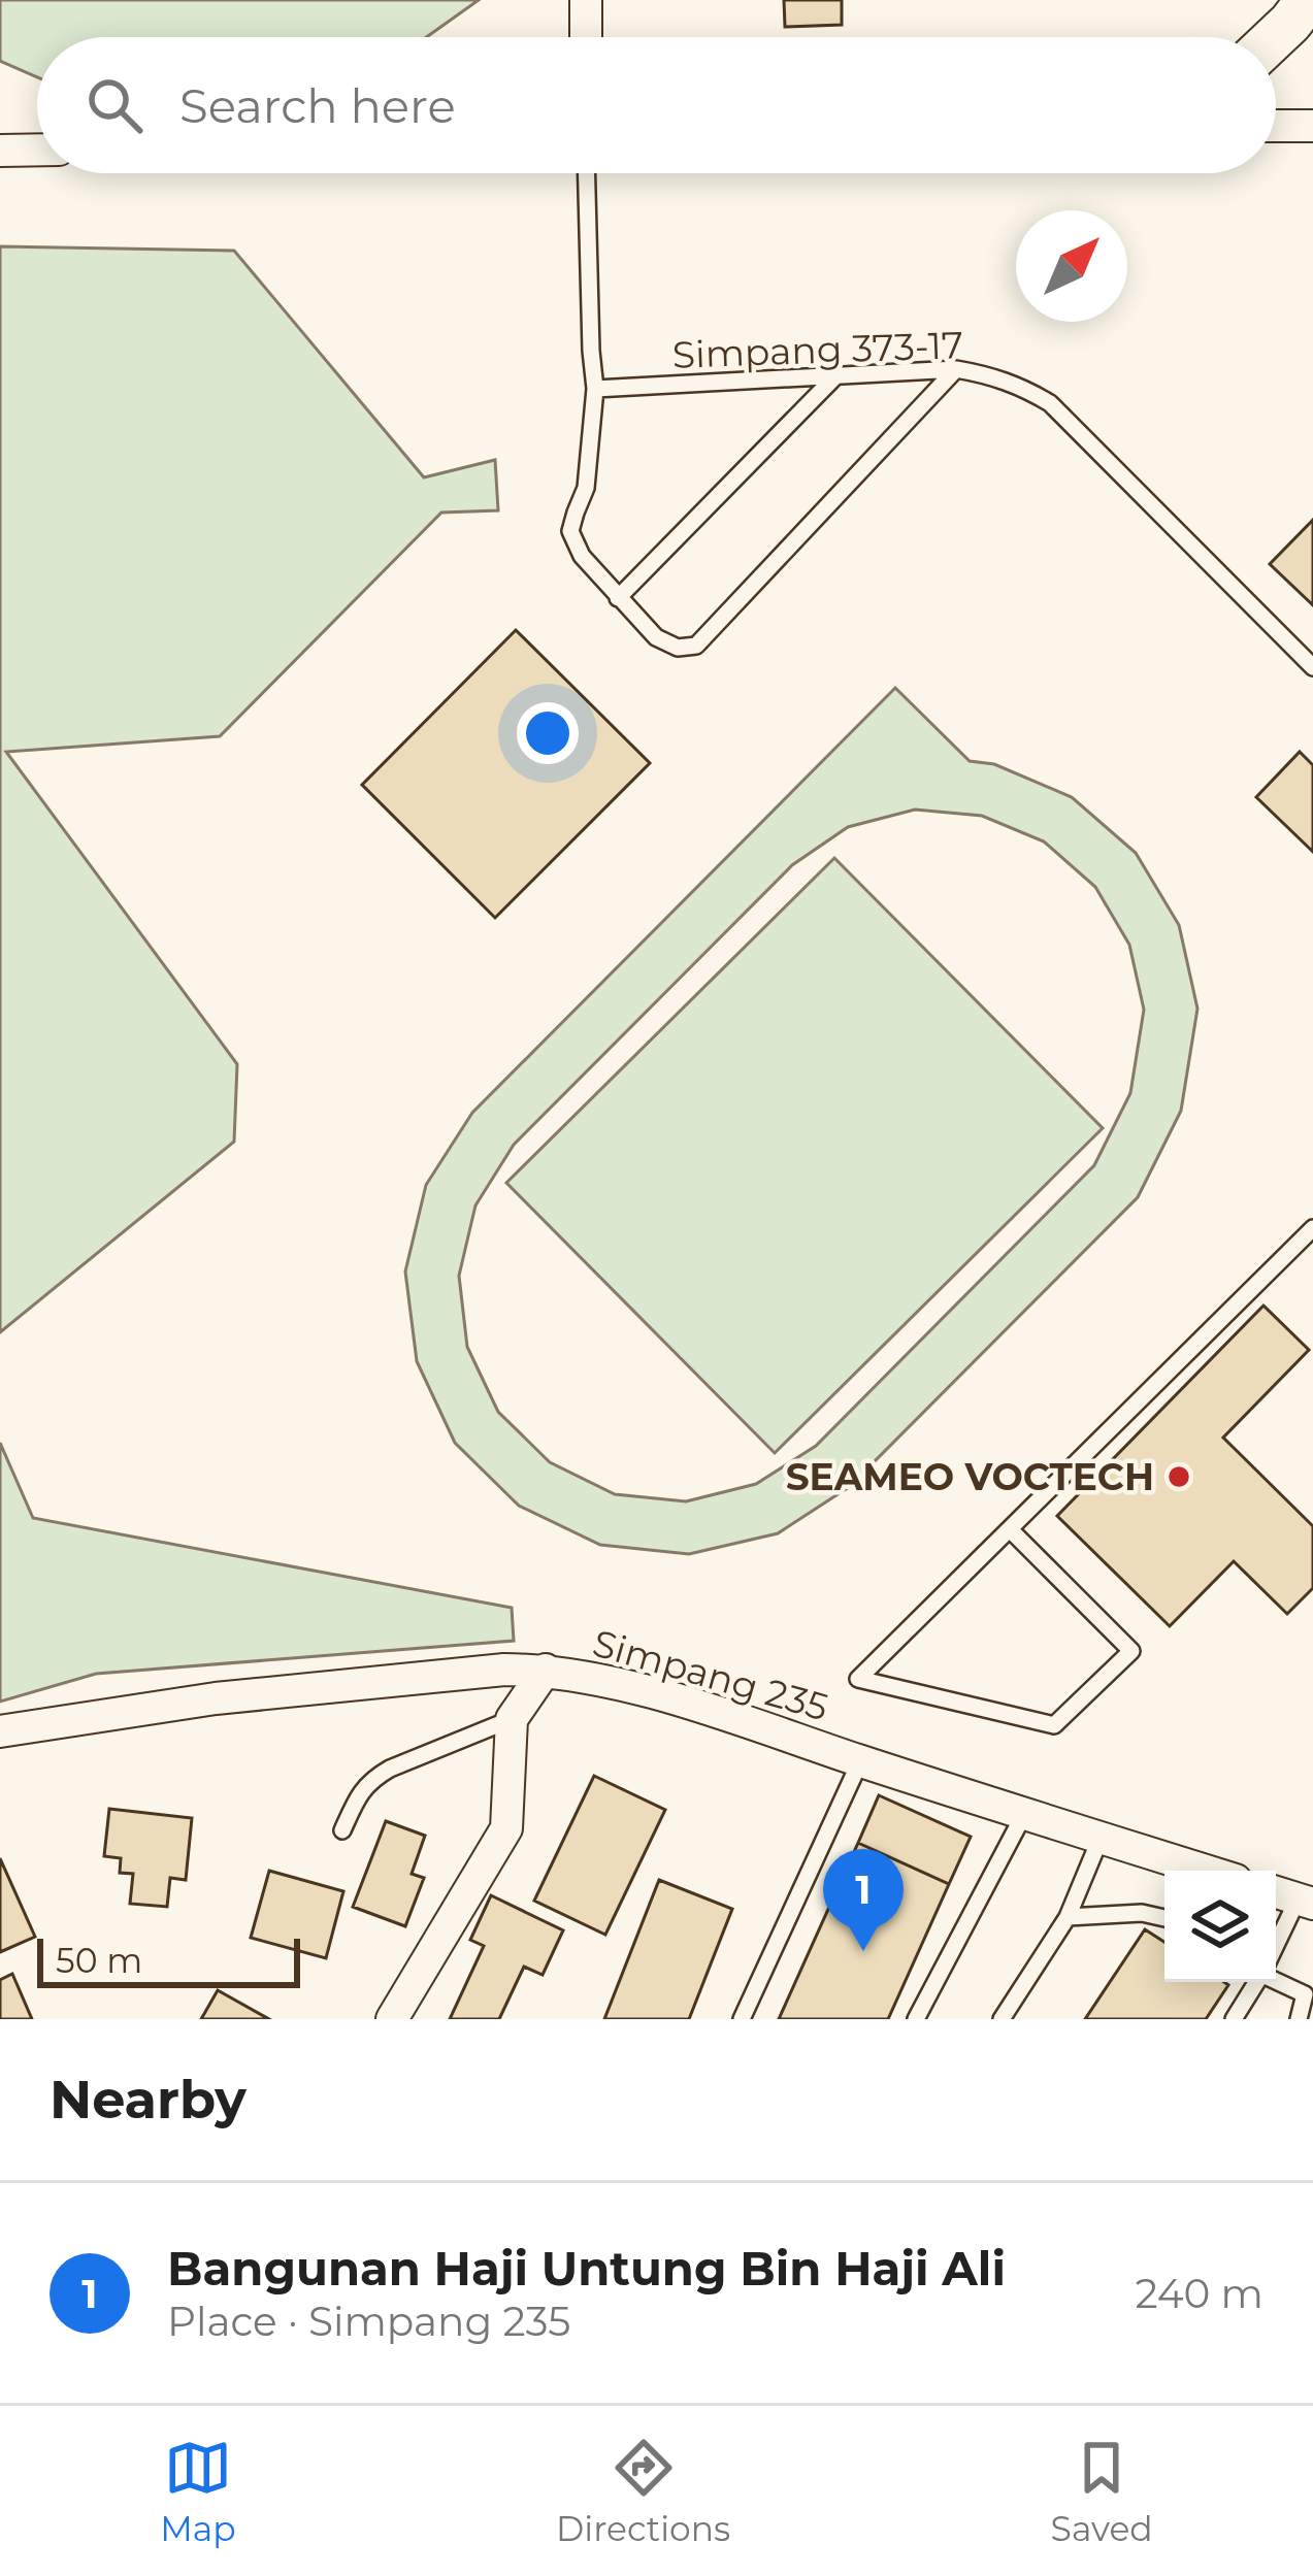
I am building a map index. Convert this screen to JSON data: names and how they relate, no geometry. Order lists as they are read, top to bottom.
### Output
{
  "streets": {
    "street": ["Simpang 235"],
    "lane": ["Simpang 373-17"]
  },
  "places": ["SEAMEO VOCTECH"],
  "scale_bar": "50 m",
  "north": "top right",
  "page": {
    "search": "Search here",
    "pins": "1",
    "scale": "50 m",
    "heading": "Nearby",
    "list": [
      {
        "mark": "1",
        "name": "Bangunan Haji Untung Bin Haji Ali",
        "note": "Place · Simpang 235",
        "value": "240 m"
      }
    ],
    "nav": ["Map", "Directions", "Saved"]
  }
}
